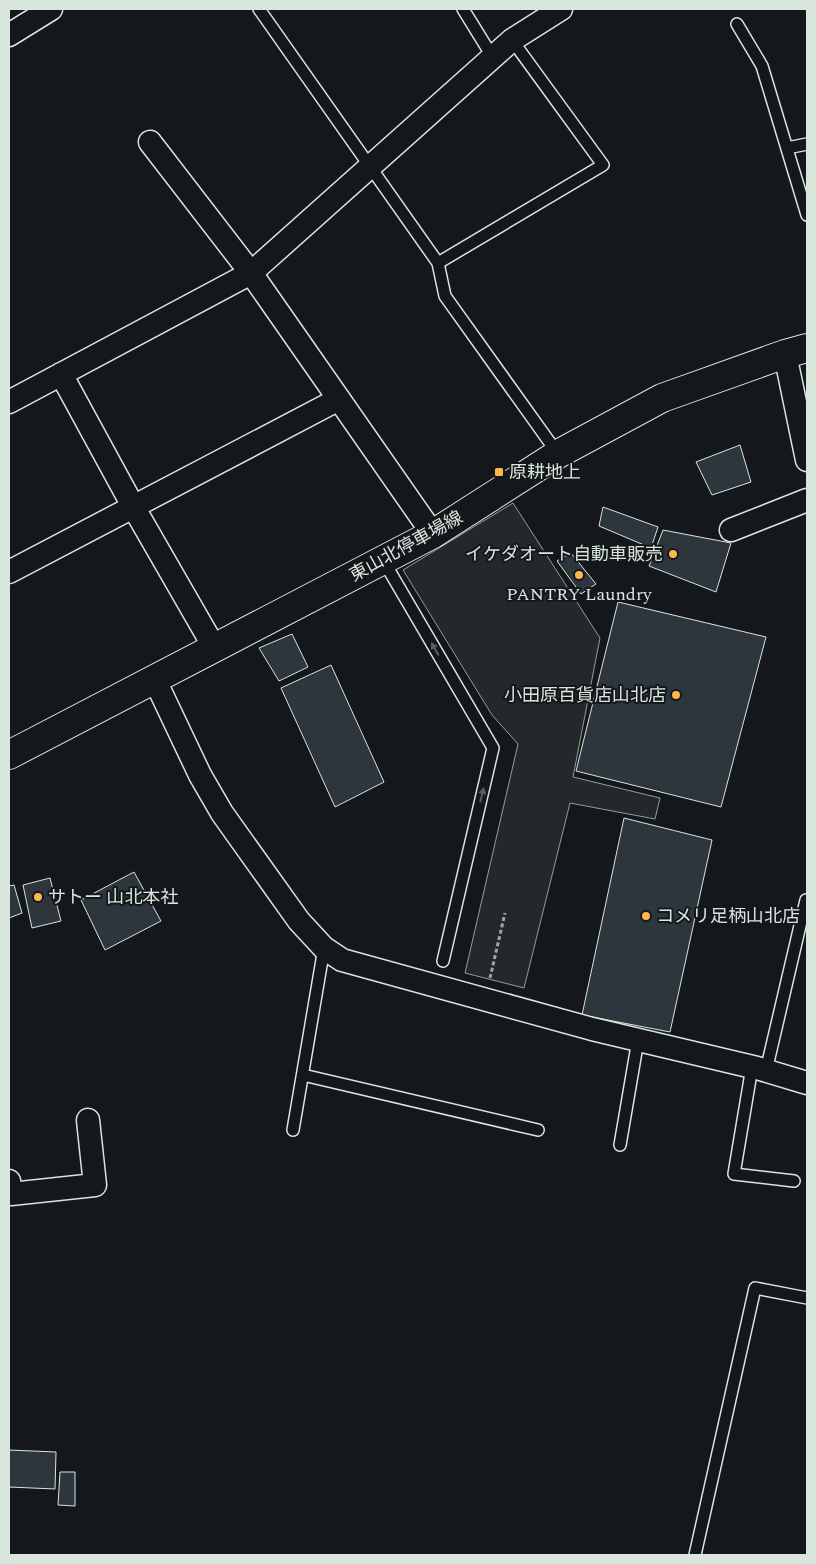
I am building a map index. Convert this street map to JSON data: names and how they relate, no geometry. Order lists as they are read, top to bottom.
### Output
{
  "streets": {
    "main road": ["東山北停車場線"]
  },
  "places": {
    "transit": ["原耕地上"],
    "other": [
      "イケダオート自動車販売",
      "PANTRY Laundry",
      "小田原百貨店山北店",
      "サトー 山北本社",
      "コメリ足柄山北店"
    ]
  }
}
